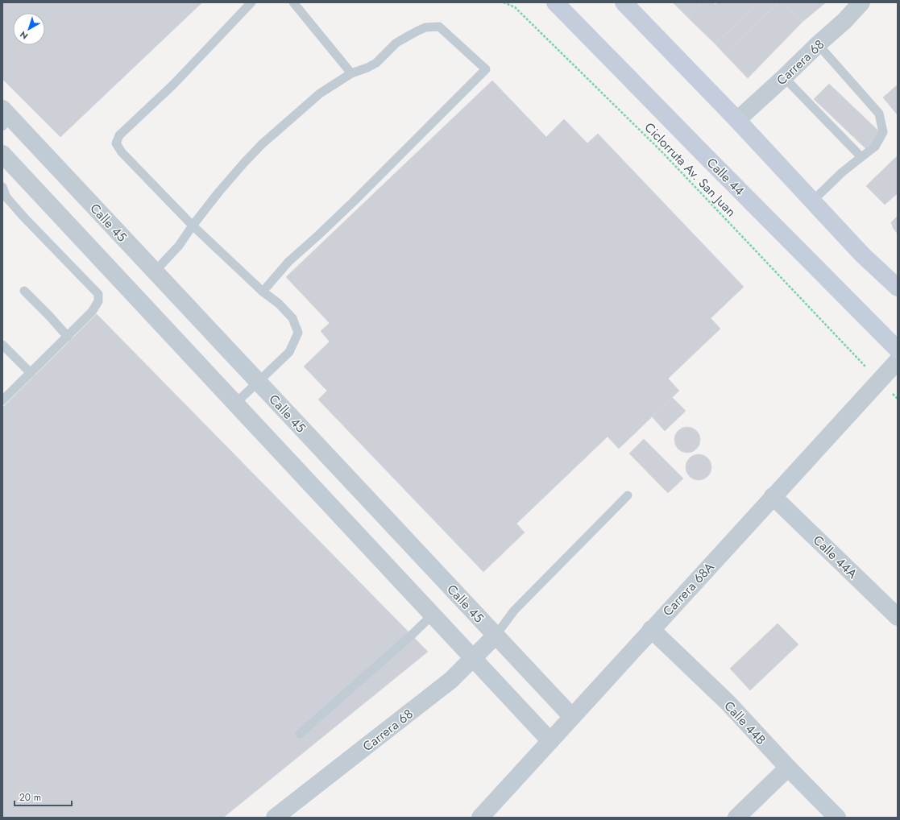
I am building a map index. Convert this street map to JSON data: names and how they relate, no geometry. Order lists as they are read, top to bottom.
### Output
{
  "streets": {
    "main road": ["Calle 44"],
    "street": [
      "Carrera 68",
      "Calle 45",
      "Calle 44A",
      "Carrera 68A",
      "Calle 44B"
    ],
    "path": ["Ciclorruta Av. San Juan"]
  },
  "crossings": [
    ["Carrera 68", "Calle 45"],
    ["Calle 45", "Carrera 68A"],
    ["Calle 44A", "Carrera 68A"],
    ["Carrera 68A", "Calle 44B"]
  ],
  "scale_bar": "20 m",
  "north": "bottom left"
}
